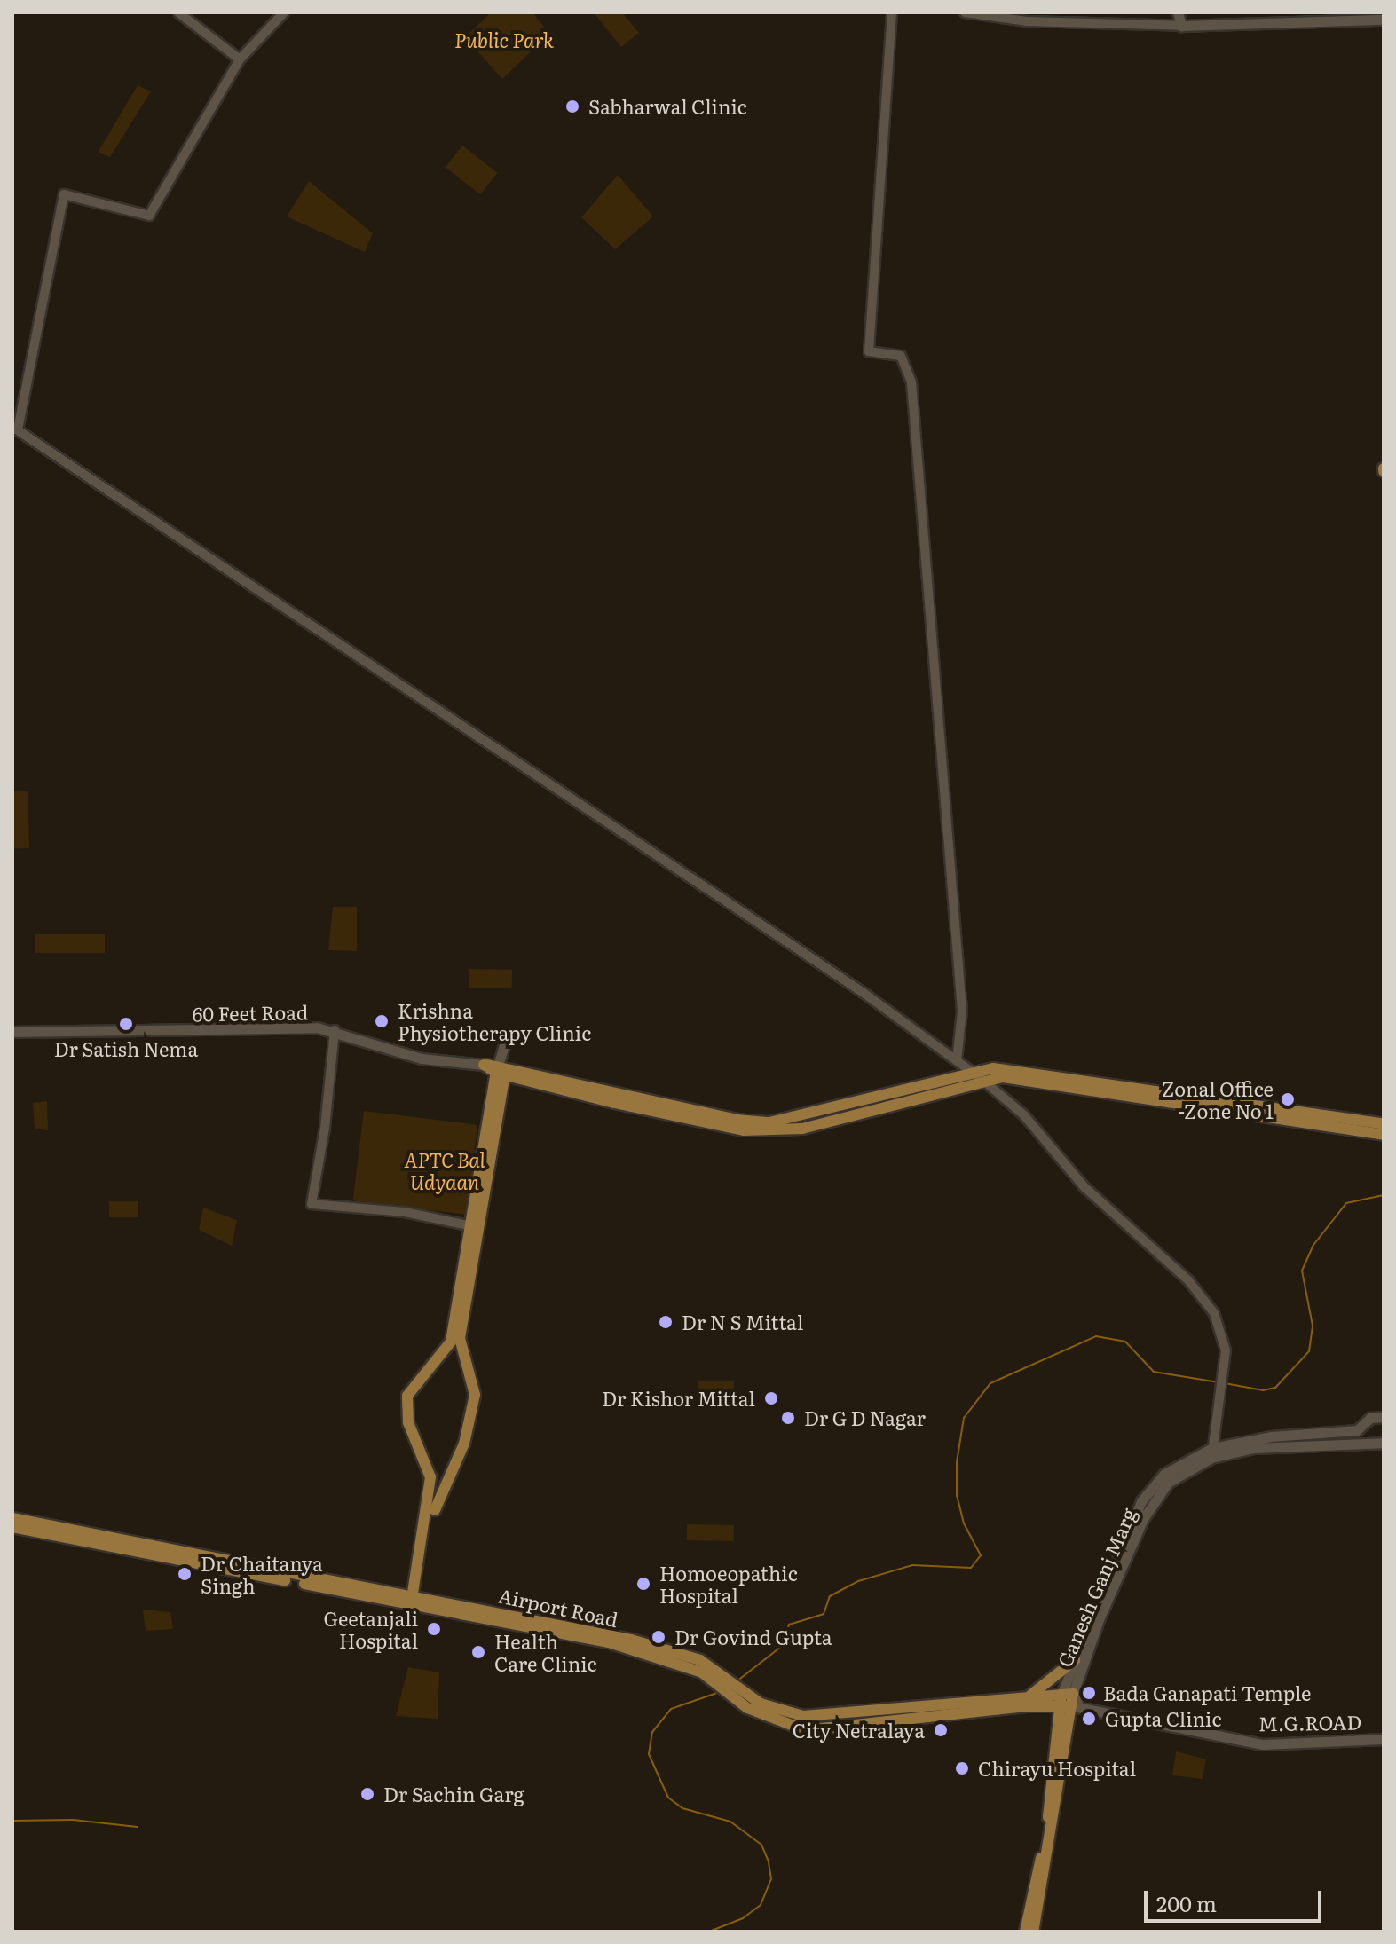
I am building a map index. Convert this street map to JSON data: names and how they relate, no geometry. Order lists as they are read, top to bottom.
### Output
{
  "streets": {
    "main road": [
      "60 Feet Road",
      "Ganesh Ganj Marg",
      "Airport Road",
      "M.G.ROAD"
    ]
  },
  "crossings": [
    ["Ganesh Ganj Marg", "M.G.ROAD"]
  ],
  "parks": ["Public Park", "APTC Bal Udyaan"],
  "places": [
    "Sabharwal Clinic",
    "Krishna Physiotherapy Clinic",
    "Dr Satish Nema",
    "Zonal Office -Zone No 1",
    "Dr N S Mittal",
    "Dr Kishor Mittal",
    "Dr G D Nagar",
    "Dr Chaitanya Singh",
    "Homoeopathic Hospital",
    "Geetanjali Hospital",
    "Dr Govind Gupta",
    "Health Care Clinic",
    "Bada Ganapati Temple",
    "Gupta Clinic",
    "City Netralaya",
    "Chirayu Hospital",
    "Dr Sachin Garg"
  ],
  "scale_bar": "200 m"
}
